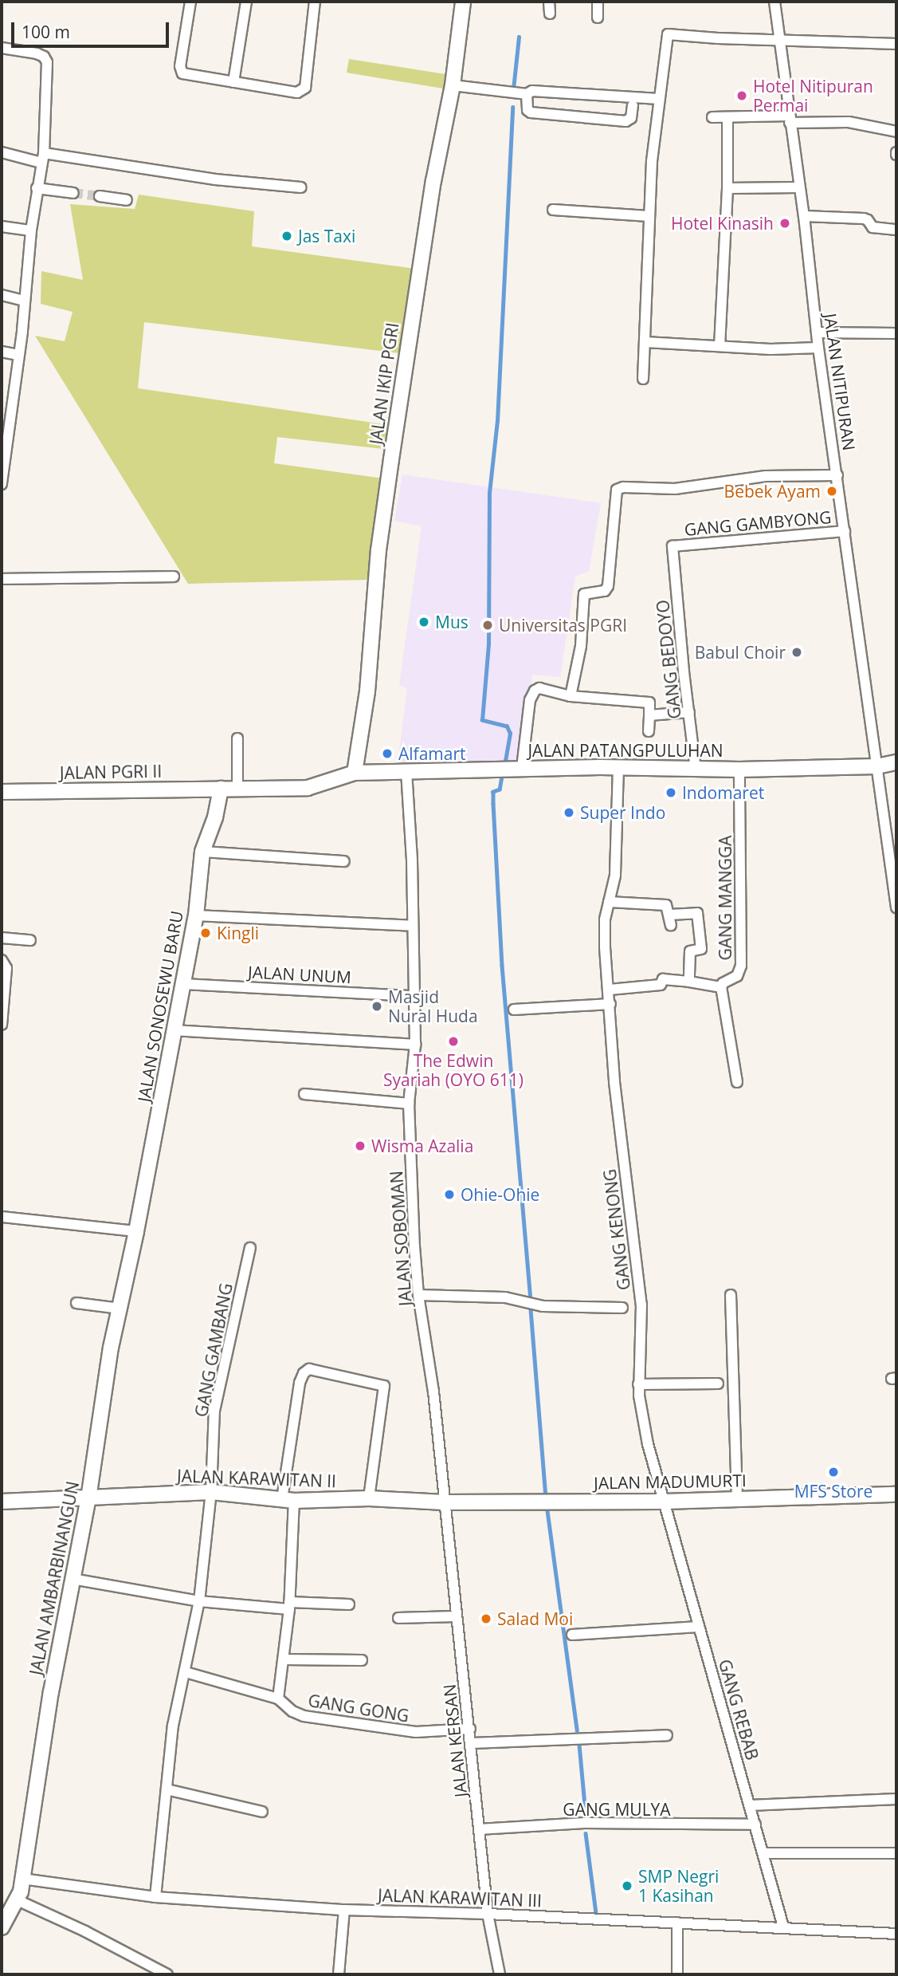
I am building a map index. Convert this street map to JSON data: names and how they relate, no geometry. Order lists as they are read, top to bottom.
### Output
{
  "streets": {
    "main road": [
      "JALAN IKIP PGRI",
      "JALAN PATANGPULUHAN",
      "JALAN PGRI II",
      "JALAN SONOSEWU BARU",
      "JALAN KARAWITAN II",
      "JALAN MADUMURTI",
      "JALAN AMBARBINANGUN"
    ],
    "street": [
      "JALAN NITIPURAN",
      "GANG GAMBYONG",
      "GANG BEDOYO",
      "GANG MANGGA",
      "JALAN UNUM",
      "GANG KENONG",
      "JALAN SOBOMAN",
      "GANG GAMBANG",
      "GANG GONG",
      "GANG REBAB",
      "JALAN KERSAN",
      "GANG MULYA",
      "JALAN KARAWITAN III"
    ]
  },
  "crossings": [
    ["JALAN NITIPURAN", "GANG GAMBYONG"],
    ["JALAN NITIPURAN", "JALAN PATANGPULUHAN"],
    ["JALAN IKIP PGRI", "JALAN PATANGPULUHAN"],
    ["GANG GAMBYONG", "GANG BEDOYO"],
    ["GANG BEDOYO", "JALAN PATANGPULUHAN"],
    ["JALAN PATANGPULUHAN", "JALAN PGRI II"],
    ["JALAN PATANGPULUHAN", "GANG MANGGA"],
    ["JALAN PATANGPULUHAN", "GANG KENONG"],
    ["JALAN PATANGPULUHAN", "JALAN SOBOMAN"],
    ["JALAN PGRI II", "JALAN SONOSEWU BARU"],
    ["JALAN UNUM", "JALAN SONOSEWU BARU"],
    ["JALAN UNUM", "JALAN SOBOMAN"],
    ["JALAN SONOSEWU BARU", "JALAN AMBARBINANGUN"],
    ["GANG KENONG", "JALAN MADUMURTI"],
    ["GANG KENONG", "GANG REBAB"],
    ["JALAN SOBOMAN", "JALAN KARAWITAN II"],
    ["JALAN SOBOMAN", "JALAN MADUMURTI"],
    ["JALAN SOBOMAN", "JALAN KERSAN"],
    ["GANG GAMBANG", "JALAN KARAWITAN II"],
    ["GANG GAMBANG", "GANG GONG"],
    ["GANG GAMBANG", "JALAN KARAWITAN III"],
    ["JALAN KARAWITAN II", "JALAN MADUMURTI"],
    ["JALAN KARAWITAN II", "JALAN AMBARBINANGUN"],
    ["JALAN KARAWITAN II", "JALAN KERSAN"],
    ["JALAN MADUMURTI", "GANG REBAB"],
    ["JALAN MADUMURTI", "JALAN KERSAN"],
    ["JALAN AMBARBINANGUN", "JALAN KARAWITAN III"],
    ["GANG GONG", "JALAN KERSAN"],
    ["GANG REBAB", "GANG MULYA"],
    ["GANG REBAB", "JALAN KARAWITAN III"],
    ["JALAN KERSAN", "GANG MULYA"],
    ["JALAN KERSAN", "JALAN KARAWITAN III"]
  ],
  "places": [
    "Hotel Nitipuran Permai",
    "Hotel Kinasih",
    "Jas Taxi",
    "Bebek Ayam",
    "Mus",
    "Universitas PGRI",
    "Babul Choir",
    "Alfamart",
    "Indomaret",
    "Super Indo",
    "Kingli",
    "Masjid Nural Huda",
    "The Edwin Syariah (OYO 611)",
    "Wisma Azalia",
    "Ohie-Ohie",
    "MFS Store",
    "Salad Moi",
    "SMP Negri 1 Kasihan"
  ],
  "scale_bar": "100 m"
}
